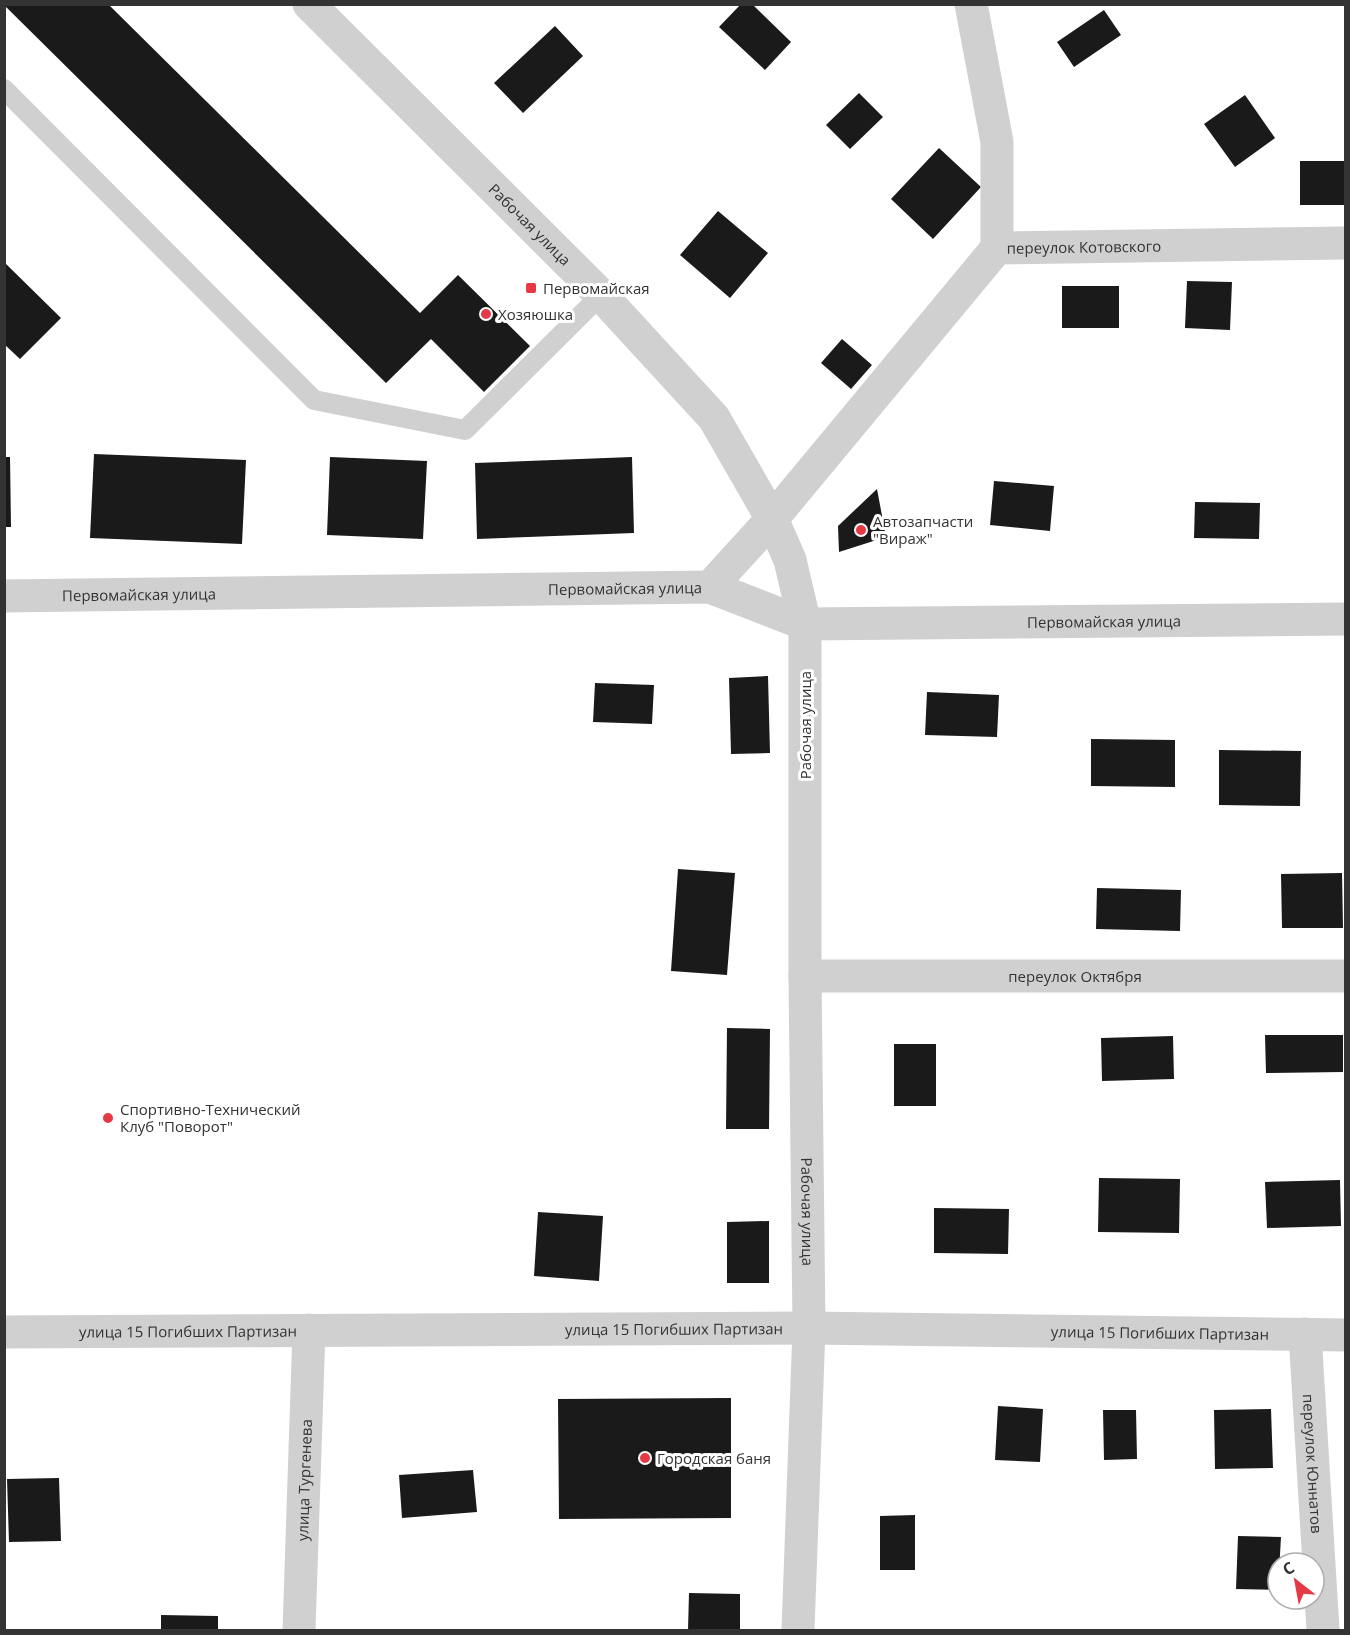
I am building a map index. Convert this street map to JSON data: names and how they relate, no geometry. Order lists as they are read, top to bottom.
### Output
{
  "streets": {
    "street": [
      "Рабочая улица",
      "переулок Котовского",
      "Первомайская улица",
      "переулок Октября",
      "улица 15 Погибших Партизан",
      "переулок Юннатов",
      "улица Тургенева"
    ]
  },
  "crossings": [
    ["Рабочая улица", "Первомайская улица"],
    ["Рабочая улица", "переулок Октября"],
    ["Рабочая улица", "улица 15 Погибших Партизан"],
    ["улица 15 Погибших Партизан", "переулок Юннатов"],
    ["улица 15 Погибших Партизан", "улица Тургенева"]
  ],
  "places": {
    "transit": ["Первомайская"],
    "other": [
      "Хозяюшка",
      "Автозапчасти \"Вираж\"",
      "Спортивно-Технический Клуб \"Поворот\"",
      "Городская баня"
    ]
  },
  "north": "top left"
}
